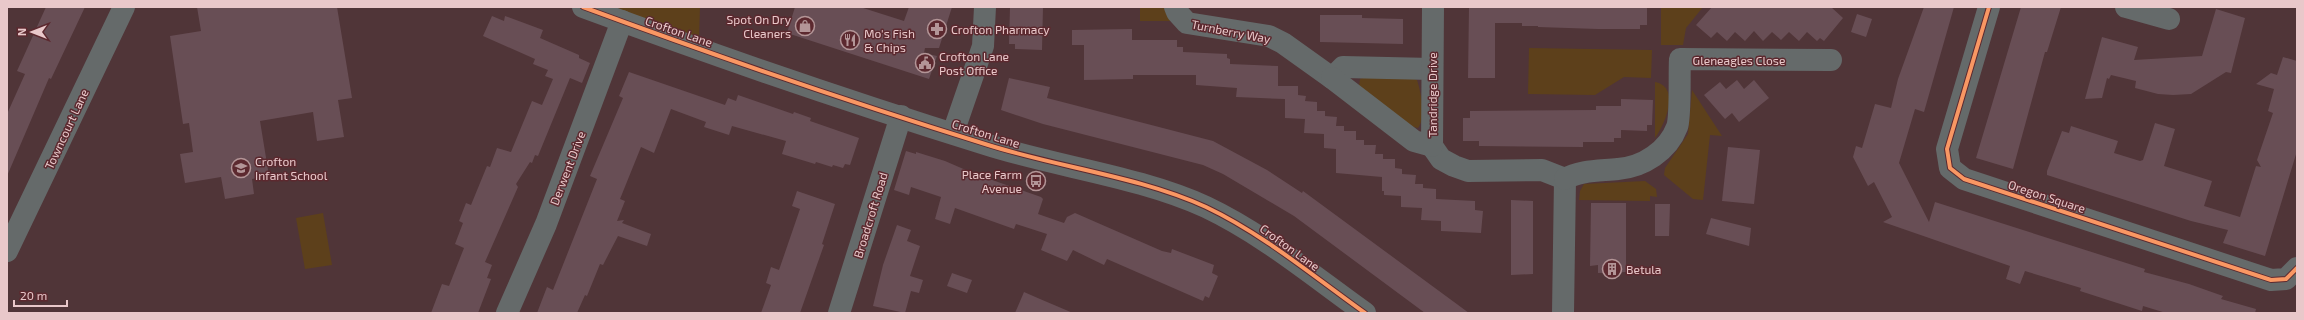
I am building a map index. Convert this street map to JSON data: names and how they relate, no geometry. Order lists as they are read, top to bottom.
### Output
{
  "streets": {
    "street": [
      "Crofton Lane",
      "Turnberry Way",
      "Gleneagles Close",
      "Tandridge Drive",
      "Towncourt Lane",
      "Derwent Drive",
      "Oregon Square",
      "Broadcroft Road"
    ]
  },
  "crossings": [
    ["Crofton Lane", "Derwent Drive"],
    ["Crofton Lane", "Broadcroft Road"],
    ["Turnberry Way", "Tandridge Drive"],
    ["Gleneagles Close", "Tandridge Drive"]
  ],
  "places": {
    "shop": ["Spot On Dry Cleaners"],
    "pharmacy": ["Crofton Pharmacy"],
    "restaurant": ["Mo's Fish & Chips"],
    "public building": ["Crofton Lane Post Office"],
    "school or university": ["Crofton Infant School"],
    "bus stop": ["Place Farm Avenue"],
    "building": ["Betula"]
  },
  "scale_bar": "20 m",
  "north": "left"
}
